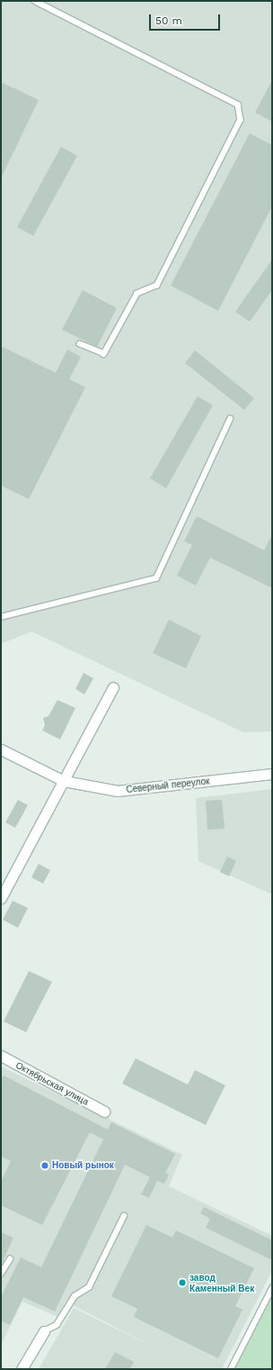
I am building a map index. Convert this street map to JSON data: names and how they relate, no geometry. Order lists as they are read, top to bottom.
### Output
{
  "streets": {
    "street": ["Северный переулок", "Октябрьская улица"]
  },
  "places": ["Новый рынок", "завод Каменный Век"],
  "scale_bar": "50 m"
}
